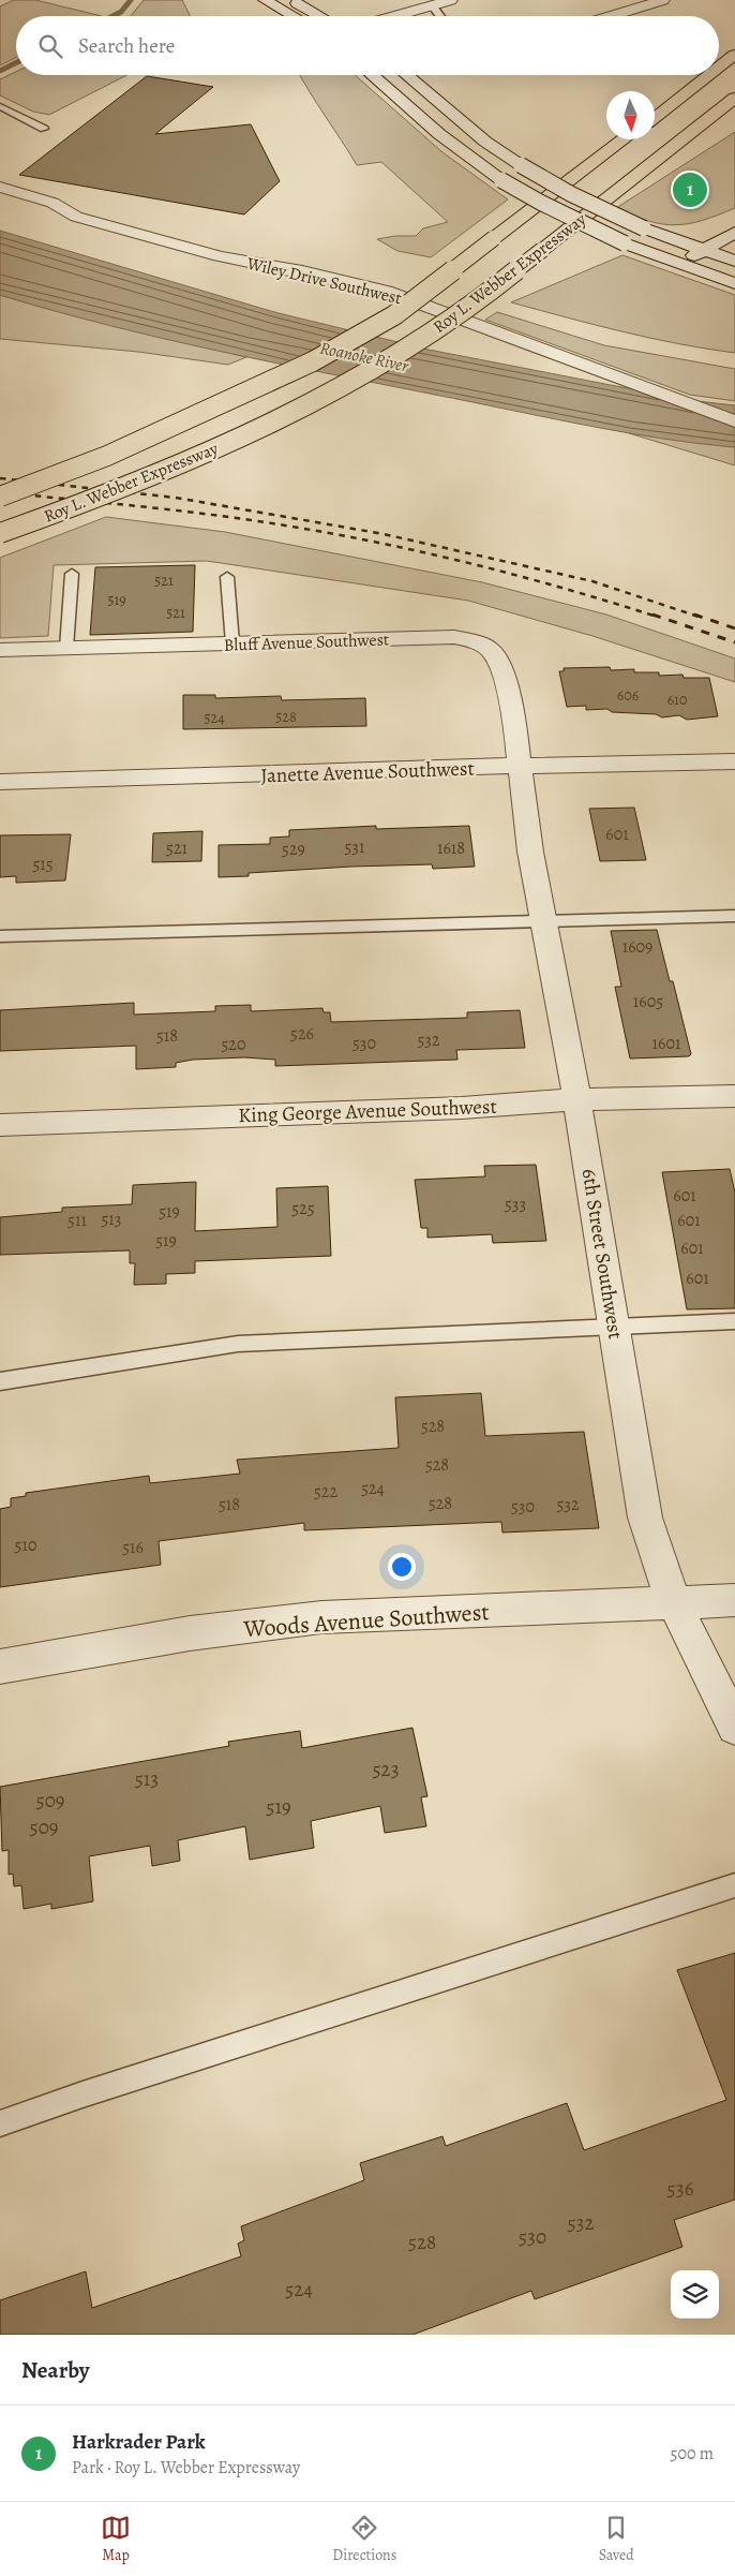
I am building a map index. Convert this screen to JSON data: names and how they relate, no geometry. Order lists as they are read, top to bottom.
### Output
{
  "streets": {
    "highway": ["Roy L. Webber Expressway"],
    "street": [
      "Wiley Drive Southwest",
      "Bluff Avenue Southwest",
      "Janette Avenue Southwest",
      "King George Avenue Southwest",
      "6th Street Southwest",
      "Woods Avenue Southwest"
    ]
  },
  "crossings": [
    ["Bluff Avenue Southwest", "Janette Avenue Southwest"],
    ["Bluff Avenue Southwest", "6th Street Southwest"],
    ["Janette Avenue Southwest", "6th Street Southwest"],
    ["King George Avenue Southwest", "6th Street Southwest"],
    ["6th Street Southwest", "Woods Avenue Southwest"]
  ],
  "water": ["Roanoke River"],
  "house_numbers": [
    "521",
    "519",
    "521",
    "606",
    "610",
    "528",
    "524",
    "601",
    "531",
    "521",
    "1618",
    "529",
    "515",
    "1609",
    "1605",
    "526",
    "518",
    "532",
    "530",
    "1601",
    "520",
    "601",
    "533",
    "525",
    "519",
    "513",
    "511",
    "601",
    "519",
    "601",
    "601",
    "528",
    "528",
    "524",
    "522",
    "528",
    "518",
    "532",
    "530",
    "510",
    "516",
    "523",
    "513",
    "509",
    "519",
    "509",
    "536",
    "532",
    "530",
    "528",
    "524"
  ],
  "north": "bottom",
  "page": {
    "search": "Search here",
    "pins": "1",
    "heading": "Nearby",
    "list": [
      {
        "mark": "1",
        "name": "Harkrader Park",
        "note": "Park · Roy L. Webber Expressway",
        "value": "500 m"
      }
    ],
    "nav": ["Map", "Directions", "Saved"]
  }
}
